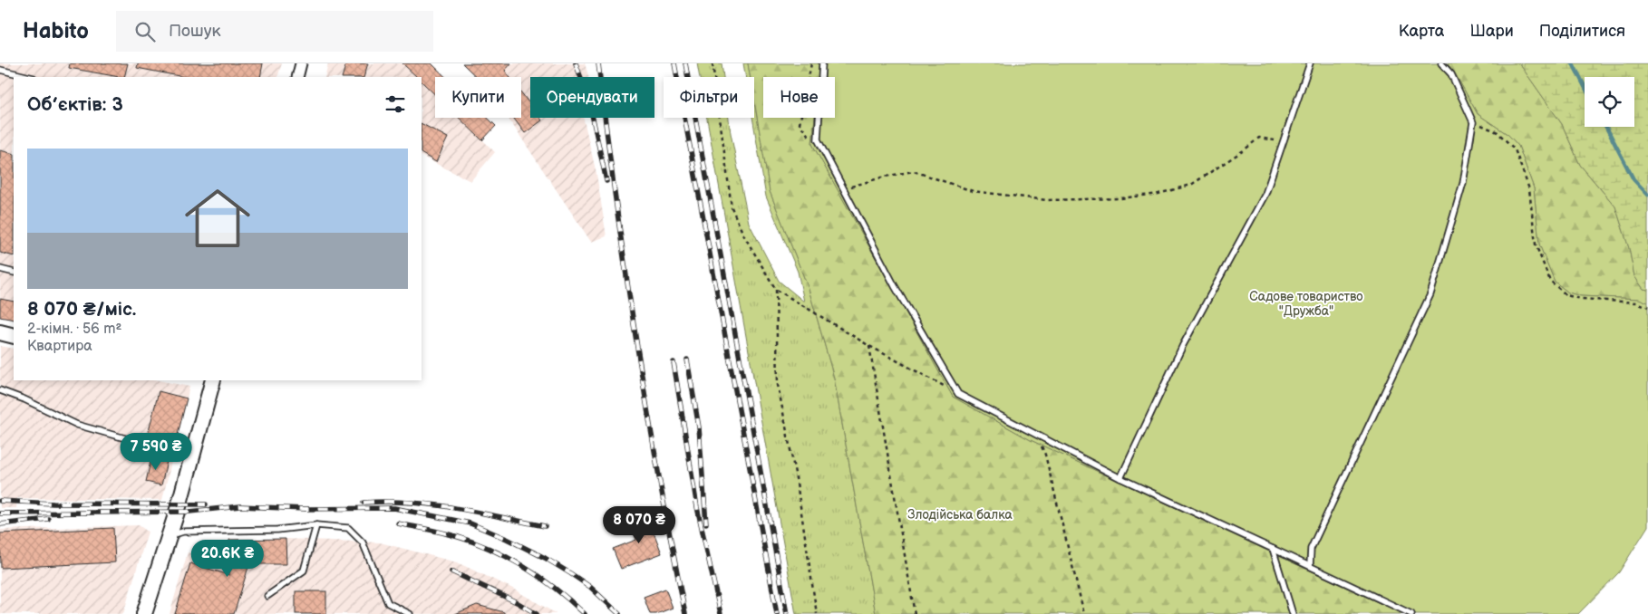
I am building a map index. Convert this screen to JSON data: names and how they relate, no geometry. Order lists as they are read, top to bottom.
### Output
{
  "parks": ["Садове товариство \"Дружба\"", "Злодійська балка"],
  "page": {
    "header": "Habito",
    "search": "Пошук",
    "nav": ["Карта", "Шари", "Поділитися"],
    "chip": [
      "Купити",
      "Орендувати",
      "Фільтри",
      "Нове"
    ],
    "heading": "Об’єктів: 3",
    "list": [
      {
        "name": "8 070 ₴/міс.",
        "note": "2-кімн. · 56 m² · Квартира"
      }
    ],
    "price": ["7 590 ₴", "8 070 ₴", "20.6K ₴"]
  }
}
